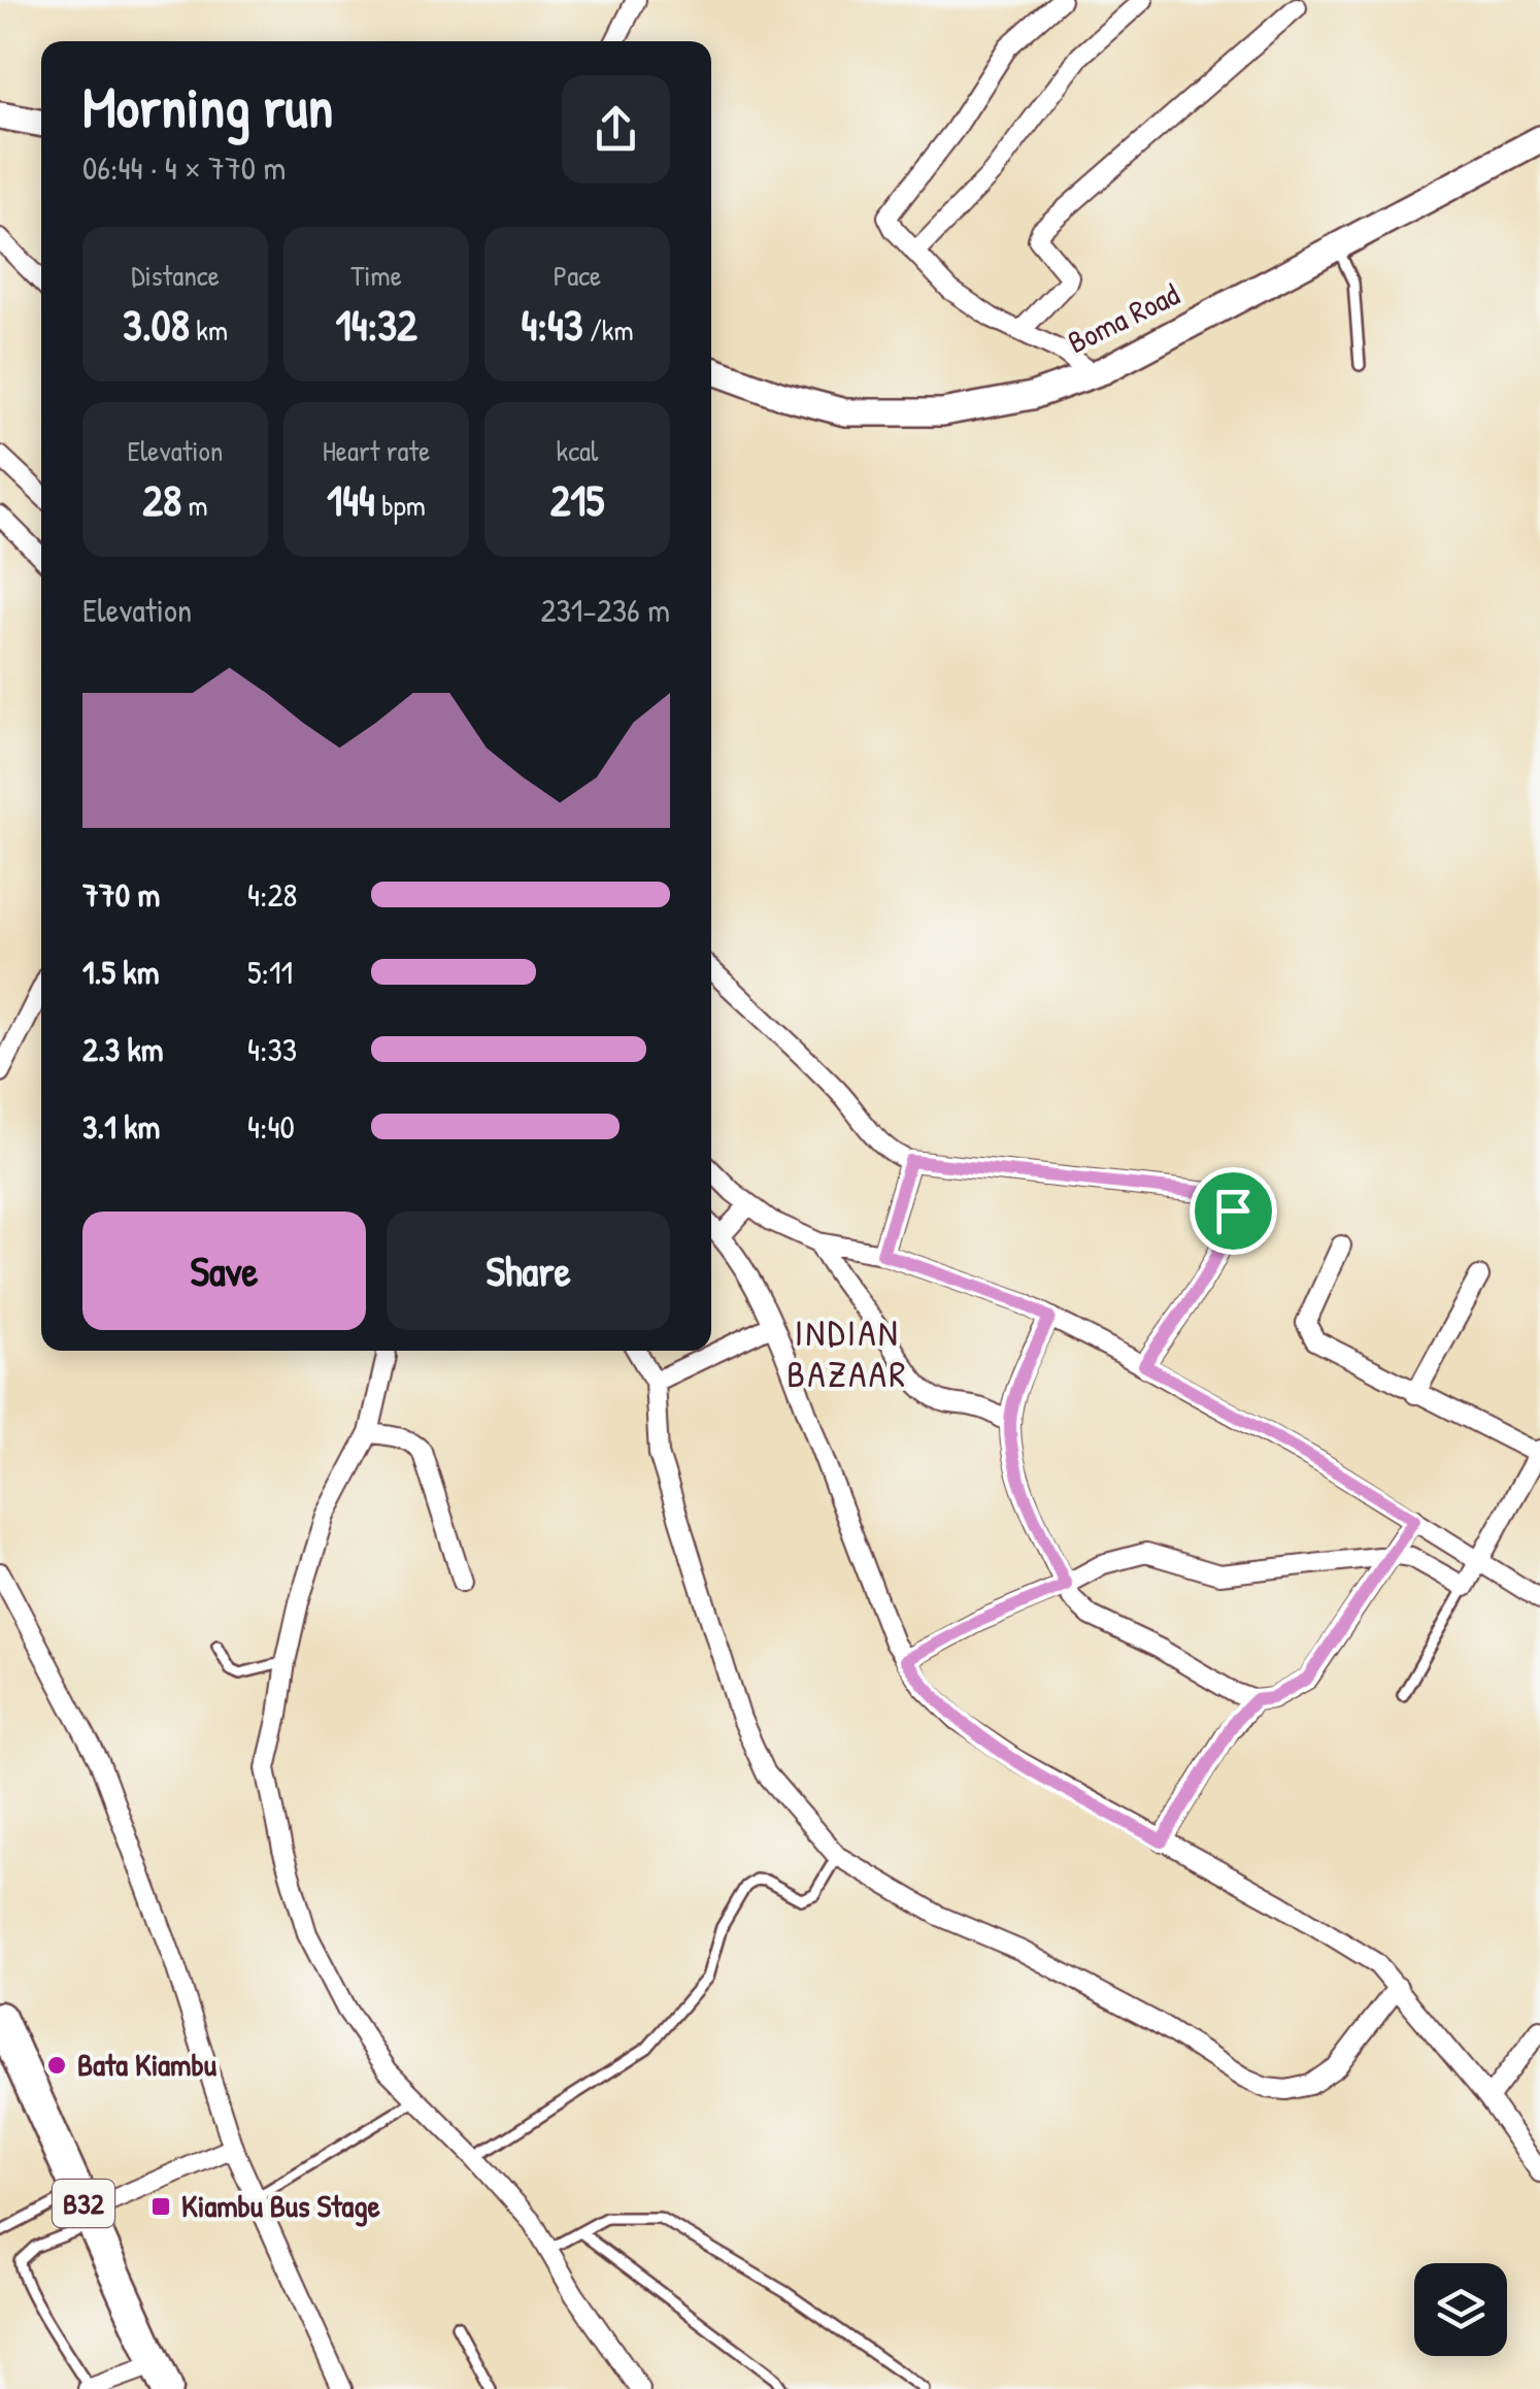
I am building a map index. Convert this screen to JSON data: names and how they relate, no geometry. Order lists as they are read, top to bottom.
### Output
{
  "streets": {
    "highway": ["B32"],
    "main road": ["Boma Road"]
  },
  "districts": ["INDIAN BAZAAR"],
  "places": {
    "other": ["Bata Kiambu"],
    "transit": ["Kiambu Bus Stage"]
  },
  "page": {
    "heading": ["Morning run", "06:44 · 4 × 770 m"],
    "stats": [
      ["Distance", "3.08 km"],
      ["Time", "14:32"],
      ["Pace", "4:43 /km"],
      ["Elevation", "28 m"],
      ["Heart rate", "144 bpm"],
      ["kcal", "215"]
    ],
    "chart": ["Elevation", "231–236 m"],
    "list": [
      {
        "name": "770 m",
        "note": "4:28"
      },
      {
        "name": "1.5 km",
        "note": "5:11"
      },
      {
        "name": "2.3 km",
        "note": "4:33"
      },
      {
        "name": "3.1 km",
        "note": "4:40"
      }
    ],
    "buttons": ["Save", "Share"]
  }
}
